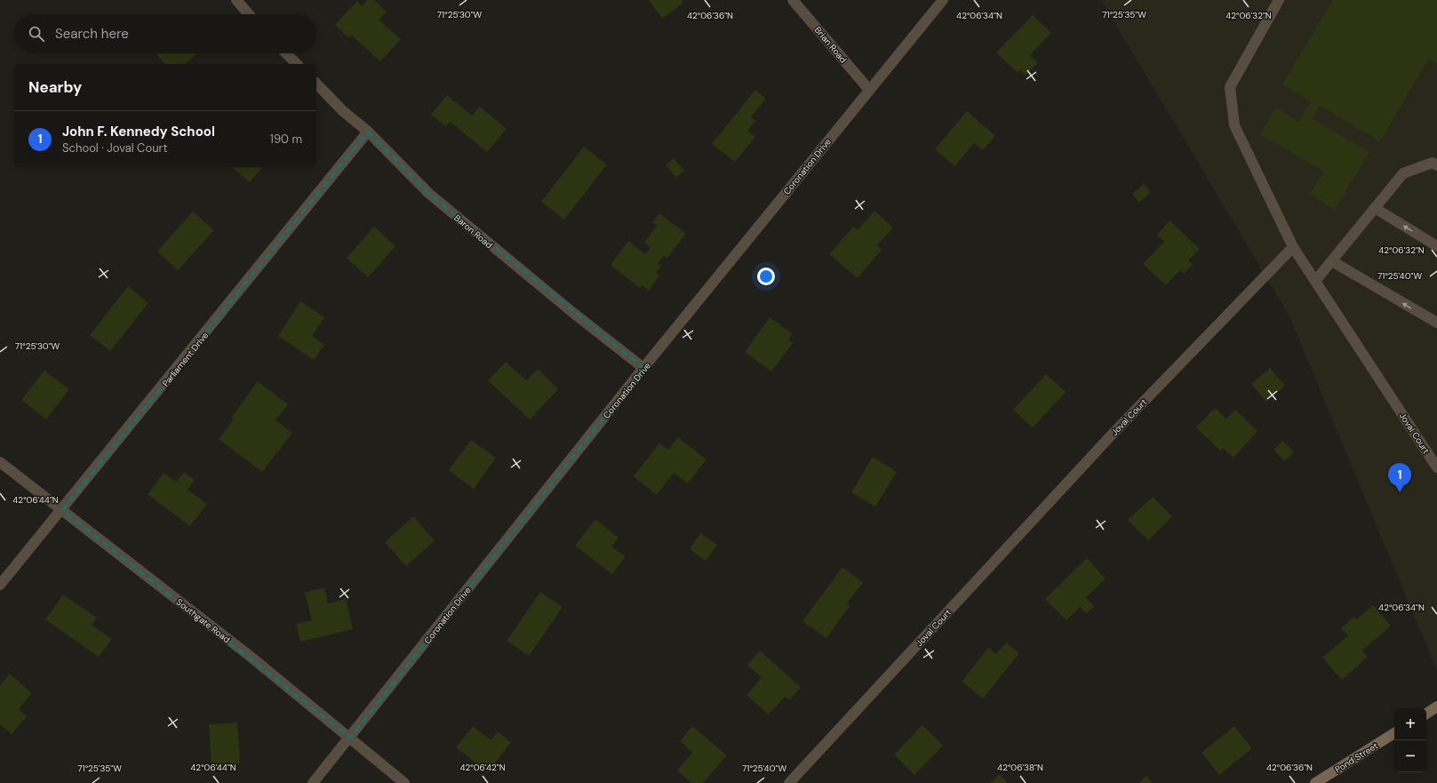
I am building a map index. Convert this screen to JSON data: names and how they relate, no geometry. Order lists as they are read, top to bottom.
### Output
{
  "streets": {
    "main road": ["Pond Street"],
    "street": [
      "Brian Road",
      "Coronation Drive",
      "Baron Road",
      "Parliament Drive",
      "Joval Court",
      "Southgate Road"
    ]
  },
  "crossings": [
    ["Brian Road", "Coronation Drive"],
    ["Coronation Drive", "Baron Road"],
    ["Coronation Drive", "Southgate Road"],
    ["Baron Road", "Parliament Drive"],
    ["Parliament Drive", "Southgate Road"]
  ],
  "page": {
    "search": "Search here",
    "heading": "Nearby",
    "list": [
      {
        "mark": "1",
        "name": "John F. Kennedy School",
        "note": "School · Joval Court",
        "value": "190 m"
      }
    ],
    "pins": "1",
    "map_buttons": ["+", "−"]
  },
  "coordinates": [
    "71°25'30\"W",
    "71°25'35\"W",
    "42°06'36\"N",
    "42°06'34\"N",
    "42°06'32\"N",
    "71°25'40\"W",
    "42°06'44\"N",
    "42°06'42\"N",
    "42°06'38\"N"
  ]
}
